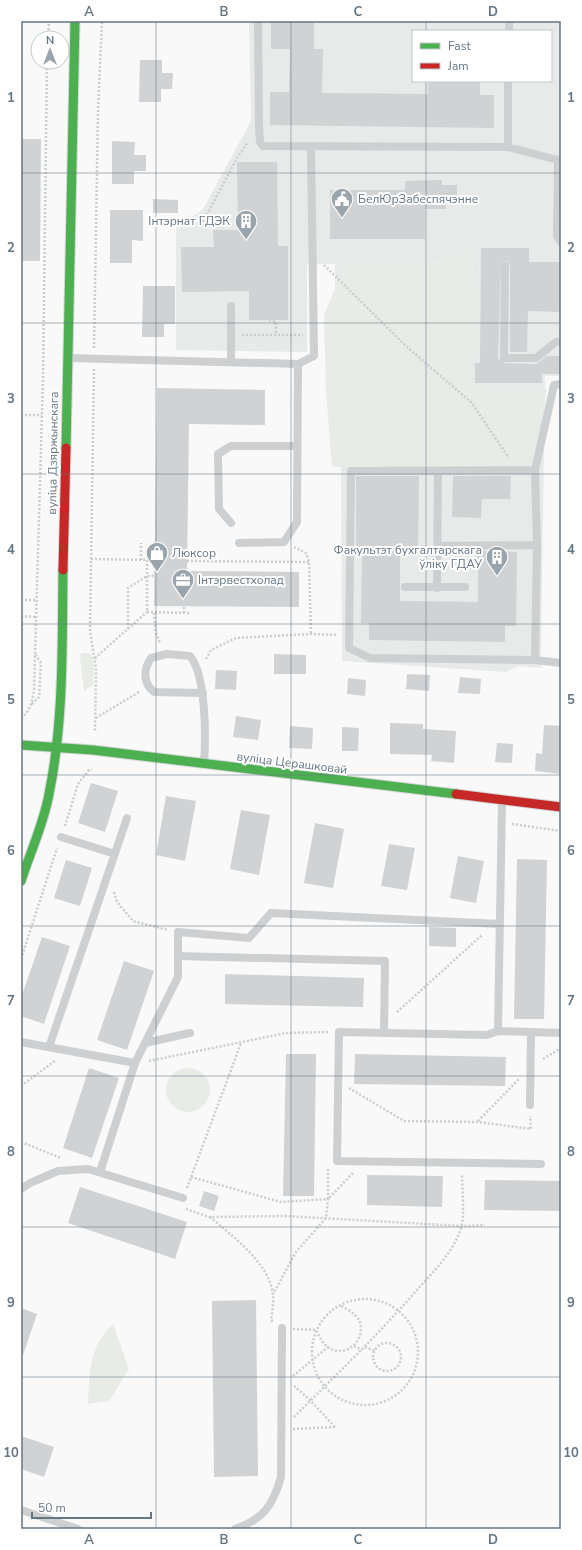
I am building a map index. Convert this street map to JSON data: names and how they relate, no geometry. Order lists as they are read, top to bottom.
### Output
{
  "streets": {
    "main road": ["вуліца Дзяржынскага", "вуліца Церашковай"]
  },
  "crossings": [
    ["вуліца Дзяржынскага", "вуліца Церашковай"]
  ],
  "places": {
    "public building": ["БелЮрЗабеспячэнне"],
    "building": ["Інтэрнат ГДЭК", "Факультэт бухгалтарскага ўліку ГДАУ"],
    "shop": ["Люксор"],
    "office": ["Інтэрвестхолад"]
  },
  "legend": ["Fast", "Jam"],
  "scale_bar": "50 m",
  "north": "top",
  "grid": {
    "columns": [
      "A",
      "B",
      "C",
      "D"
    ],
    "rows": [
      "1",
      "2",
      "3",
      "4",
      "5",
      "6",
      "7",
      "8",
      "9",
      "10"
    ]
  }
}
